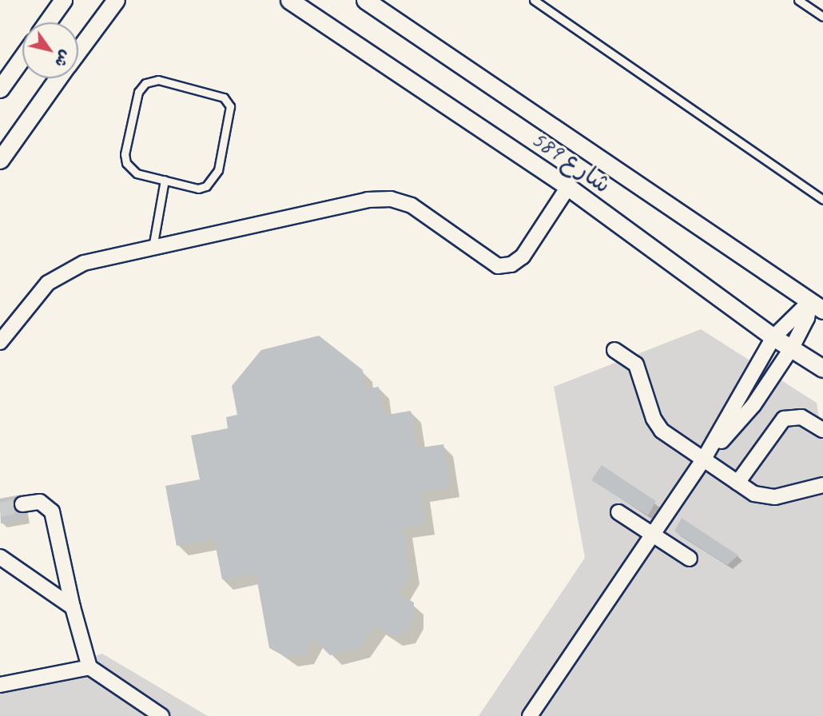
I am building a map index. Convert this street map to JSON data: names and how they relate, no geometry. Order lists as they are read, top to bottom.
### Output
{
  "streets": {
    "street": ["شارع 589"]
  },
  "north": "bottom right"
}
